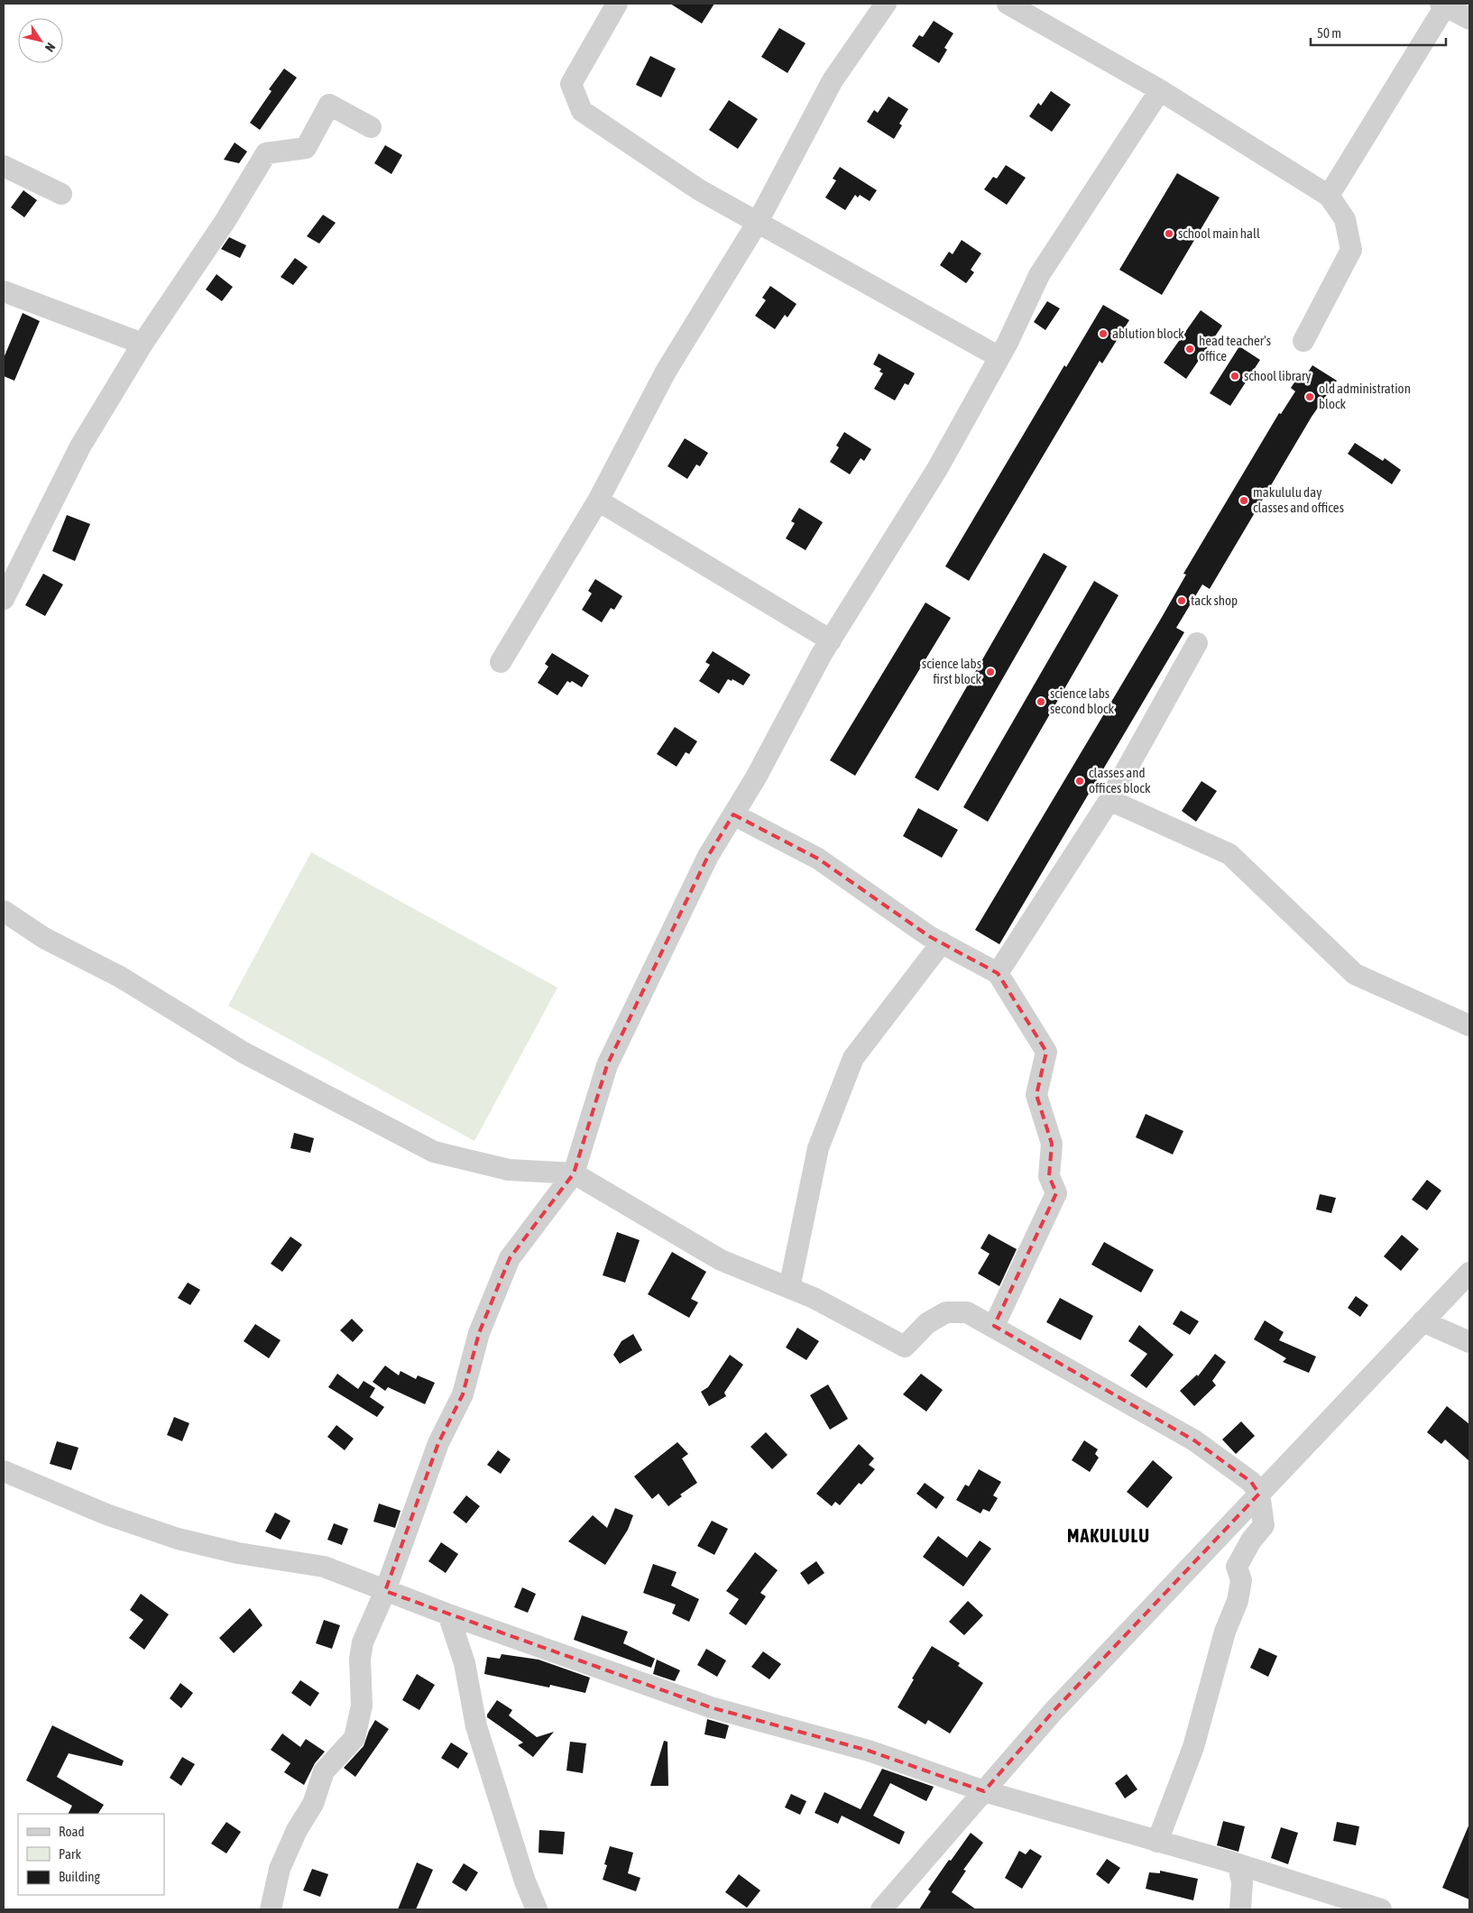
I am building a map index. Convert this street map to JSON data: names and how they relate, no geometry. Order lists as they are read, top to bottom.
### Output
{
  "districts": ["MAKULULU"],
  "places": [
    "school main hall",
    "ablution block",
    "head teacher's office",
    "school library",
    "old administration block",
    "makululu day classes and offices",
    "tack shop",
    "science labs first block",
    "science labs second block",
    "classes and offices block"
  ],
  "legend": ["Road", "Park", "Building"],
  "scale_bar": "50 m",
  "north": "bottom right"
}
